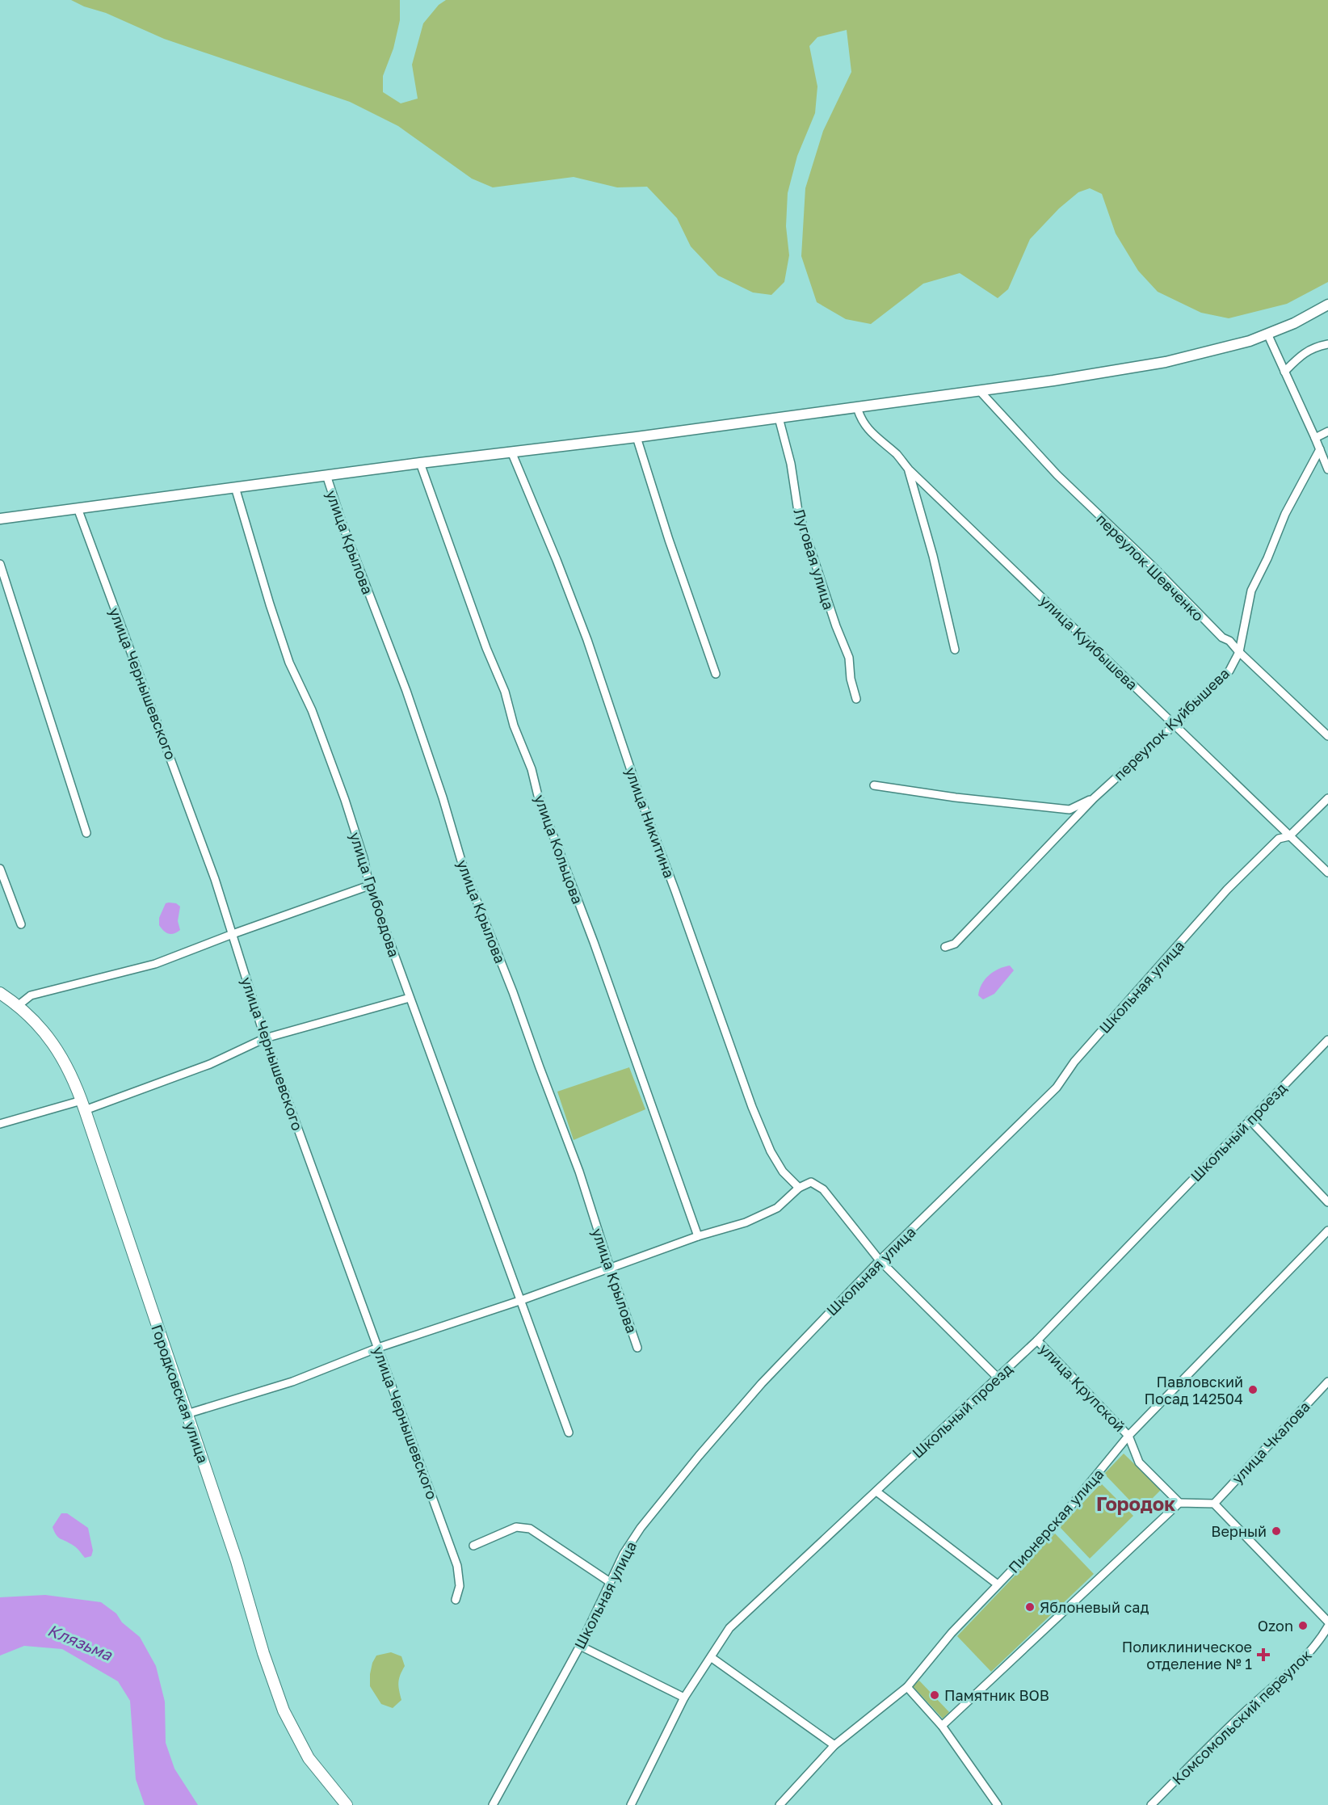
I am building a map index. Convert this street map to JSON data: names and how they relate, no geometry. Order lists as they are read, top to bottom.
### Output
{
  "streets": {
    "main road": ["Городковская улица"],
    "street": [
      "улица Крылова",
      "Луговая улица",
      "переулок Шевченко",
      "улица Куйбышева",
      "улица Чернышевского",
      "переулок Куйбышева",
      "улица Никитина",
      "улица Кольцова",
      "улица Грибоедова",
      "Школьная улица",
      "Школьный проезд",
      "улица Крупской",
      "улица Чкалова",
      "Пионерская улица",
      "Комсомольский переулок"
    ]
  },
  "crossings": [
    ["переулок Шевченко", "переулок Куйбышева"],
    ["улица Куйбышева", "переулок Куйбышева"],
    ["улица Куйбышева", "Школьная улица"],
    ["Школьный проезд", "улица Крупской"],
    ["улица Крупской", "Пионерская улица"]
  ],
  "districts": ["Городок"],
  "water": ["Клязьма"],
  "places": {
    "other": [
      "Павловский Посад 142504",
      "Верный",
      "Яблоневый сад",
      "Ozon",
      "Памятник ВОВ"
    ],
    "health": ["Поликлиническое отделение № 1"]
  }
}
